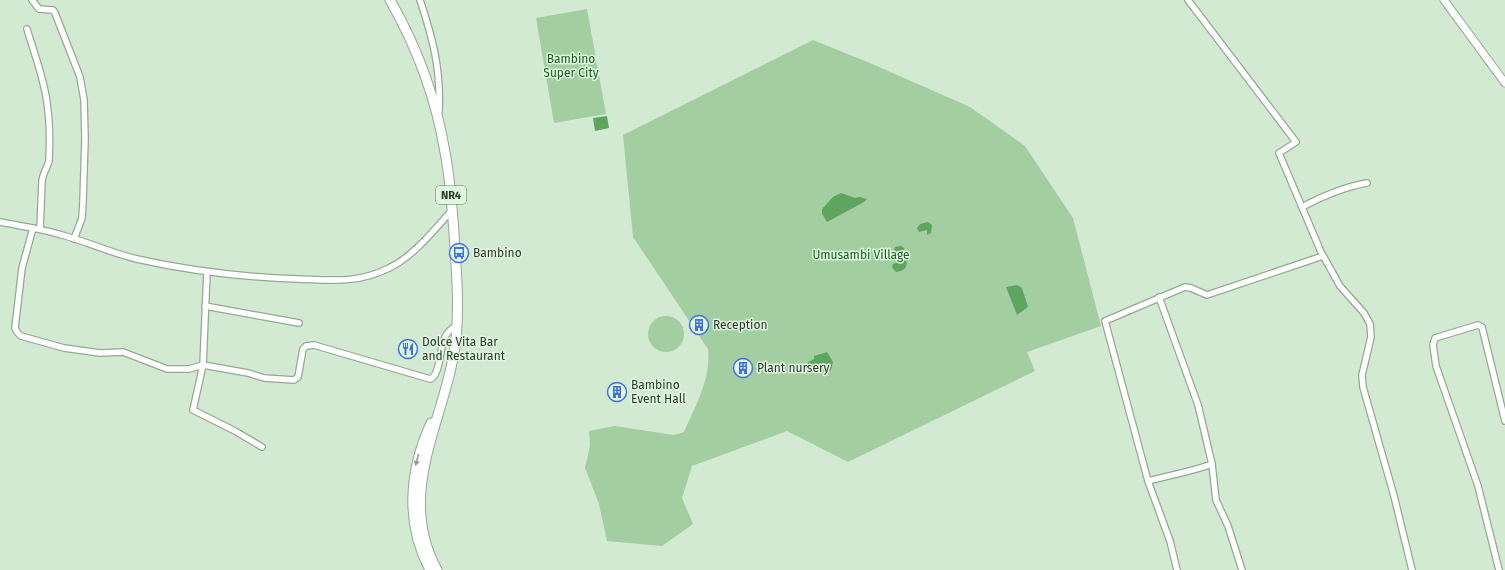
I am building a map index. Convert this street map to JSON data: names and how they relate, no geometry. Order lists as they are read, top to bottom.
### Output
{
  "streets": {
    "highway": ["NR4"]
  },
  "parks": ["Bambino Super City", "Umusambi Village"],
  "places": {
    "bus stop": ["Bambino"],
    "building": ["Reception", "Plant nursery", "Bambino Event Hall"],
    "restaurant": ["Dolce Vita Bar and Restaurant"]
  }
}
